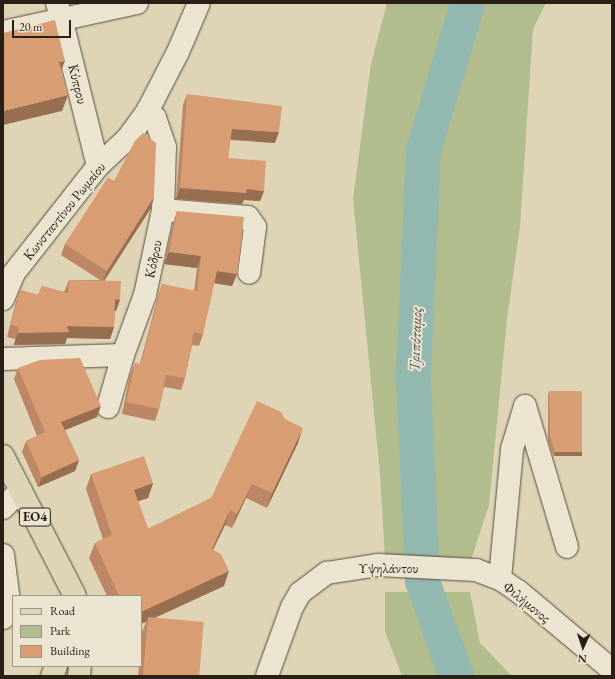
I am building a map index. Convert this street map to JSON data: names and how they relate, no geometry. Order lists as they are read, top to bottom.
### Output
{
  "streets": {
    "main road": ["ΕΟ4"],
    "street": [
      "Κύπρου",
      "Κωνσταντίνου Ρωμαίου",
      "Κόδρου",
      "Υψηλάντου",
      "Φιλήμονος"
    ]
  },
  "crossings": [
    ["Κύπρου", "Κωνσταντίνου Ρωμαίου"],
    ["Κωνσταντίνου Ρωμαίου", "Κόδρου"],
    ["Υψηλάντου", "Φιλήμονος"]
  ],
  "water": ["Τριπόταμος"],
  "legend": ["Road", "Park", "Building"],
  "scale_bar": "20 m",
  "north": "bottom"
}
